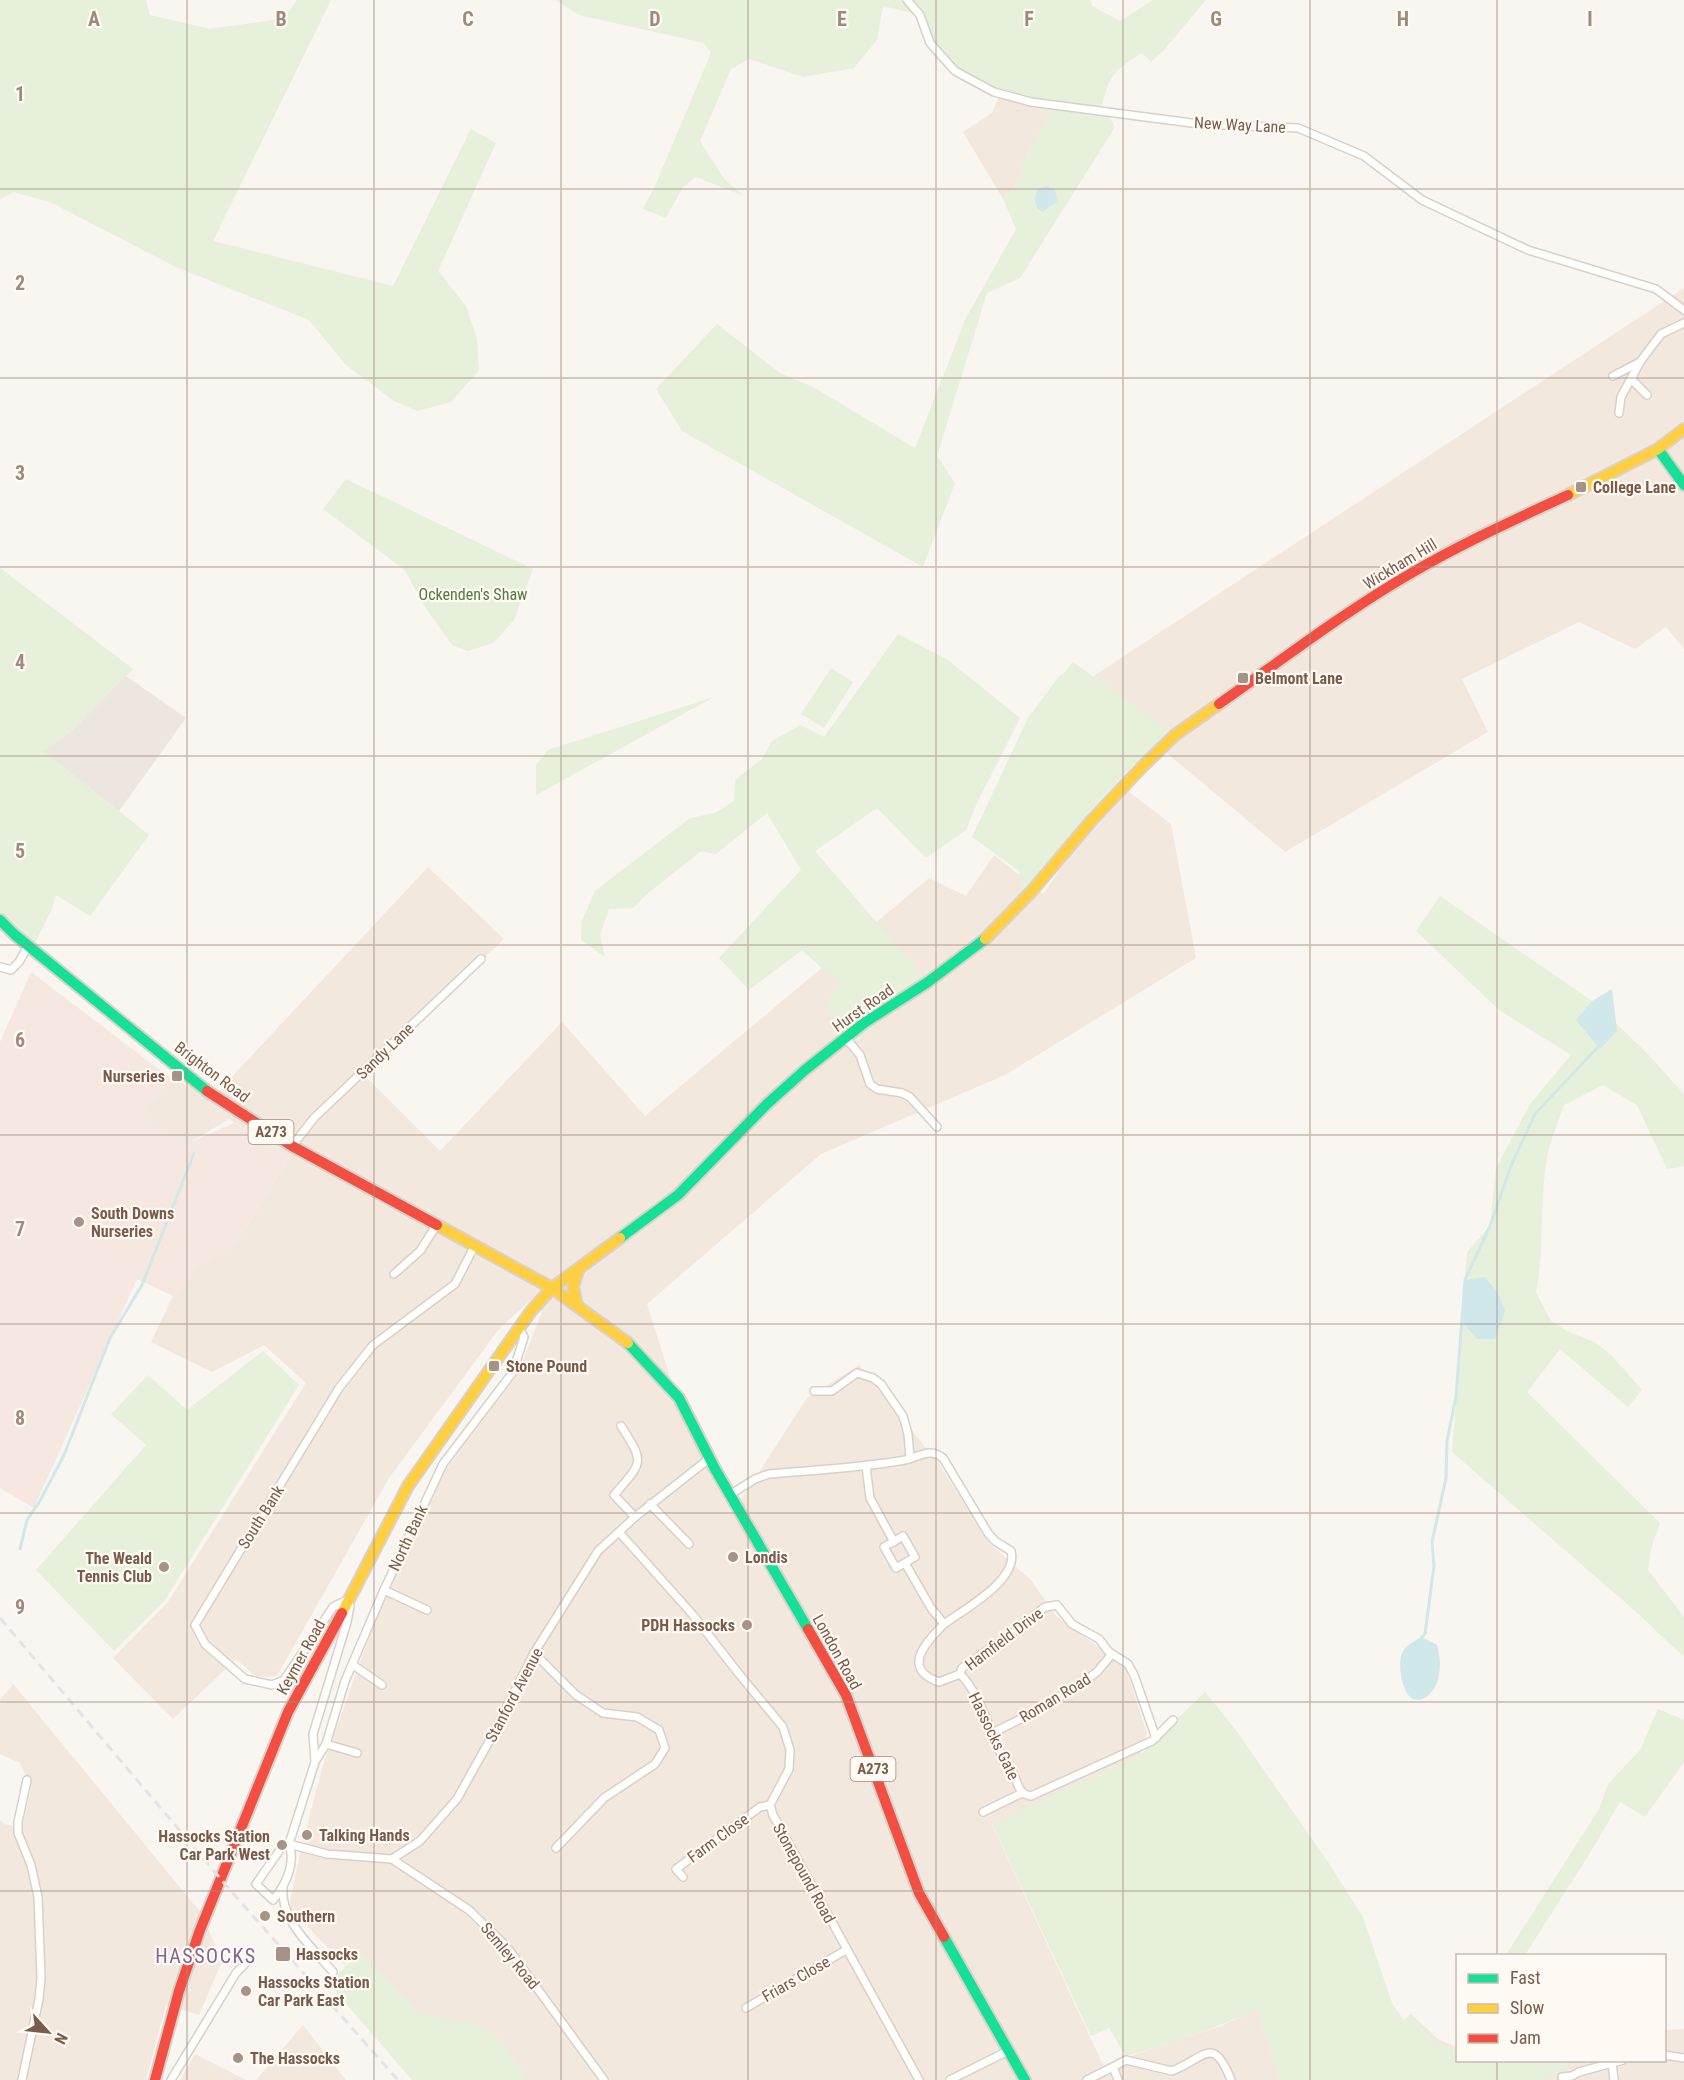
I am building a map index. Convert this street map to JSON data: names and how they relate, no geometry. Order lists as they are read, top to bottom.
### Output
{
  "streets": {
    "main road": [
      "Wickham Hill",
      "Hurst Road",
      "Brighton Road",
      "A273",
      "London Road",
      "Keymer Road"
    ],
    "street": [
      "New Way Lane",
      "Sandy Lane",
      "South Bank",
      "North Bank",
      "Hamfield Drive",
      "Stanford Avenue",
      "Roman Road",
      "Hassocks Gate",
      "Farm Close",
      "Stonepound Road",
      "Semley Road",
      "Friars Close"
    ]
  },
  "crossings": [
    ["Wickham Hill", "Hurst Road"],
    ["Hurst Road", "Brighton Road"],
    ["Hurst Road", "London Road"],
    ["Hurst Road", "Keymer Road"],
    ["Sandy Lane", "Brighton Road"],
    ["Brighton Road", "South Bank"],
    ["Brighton Road", "London Road"],
    ["Brighton Road", "Keymer Road"],
    ["South Bank", "Keymer Road"],
    ["North Bank", "Keymer Road"],
    ["Hamfield Drive", "Roman Road"],
    ["Hamfield Drive", "Hassocks Gate"],
    ["London Road", "Keymer Road"],
    ["London Road", "Stanford Avenue"],
    ["Stanford Avenue", "Stonepound Road"],
    ["Stanford Avenue", "Semley Road"],
    ["Roman Road", "Hassocks Gate"],
    ["Farm Close", "Stonepound Road"],
    ["Stonepound Road", "Friars Close"]
  ],
  "districts": ["HASSOCKS"],
  "parks": ["Ockenden's Shaw"],
  "places": {
    "transit": [
      "College Lane",
      "Belmont Lane",
      "Nurseries",
      "Stone Pound",
      "Hassocks"
    ],
    "other": [
      "South Downs Nurseries",
      "Londis",
      "The Weald Tennis Club",
      "PDH Hassocks",
      "Talking Hands",
      "Hassocks Station Car Park West",
      "Southern",
      "Hassocks Station Car Park East",
      "The Hassocks"
    ]
  },
  "legend": ["Fast", "Slow", "Jam"],
  "north": "bottom right",
  "grid": {
    "columns": [
      "A",
      "B",
      "C",
      "D",
      "E",
      "F",
      "G",
      "H",
      "I"
    ],
    "rows": [
      "1",
      "2",
      "3",
      "4",
      "5",
      "6",
      "7",
      "8",
      "9"
    ]
  }
}
